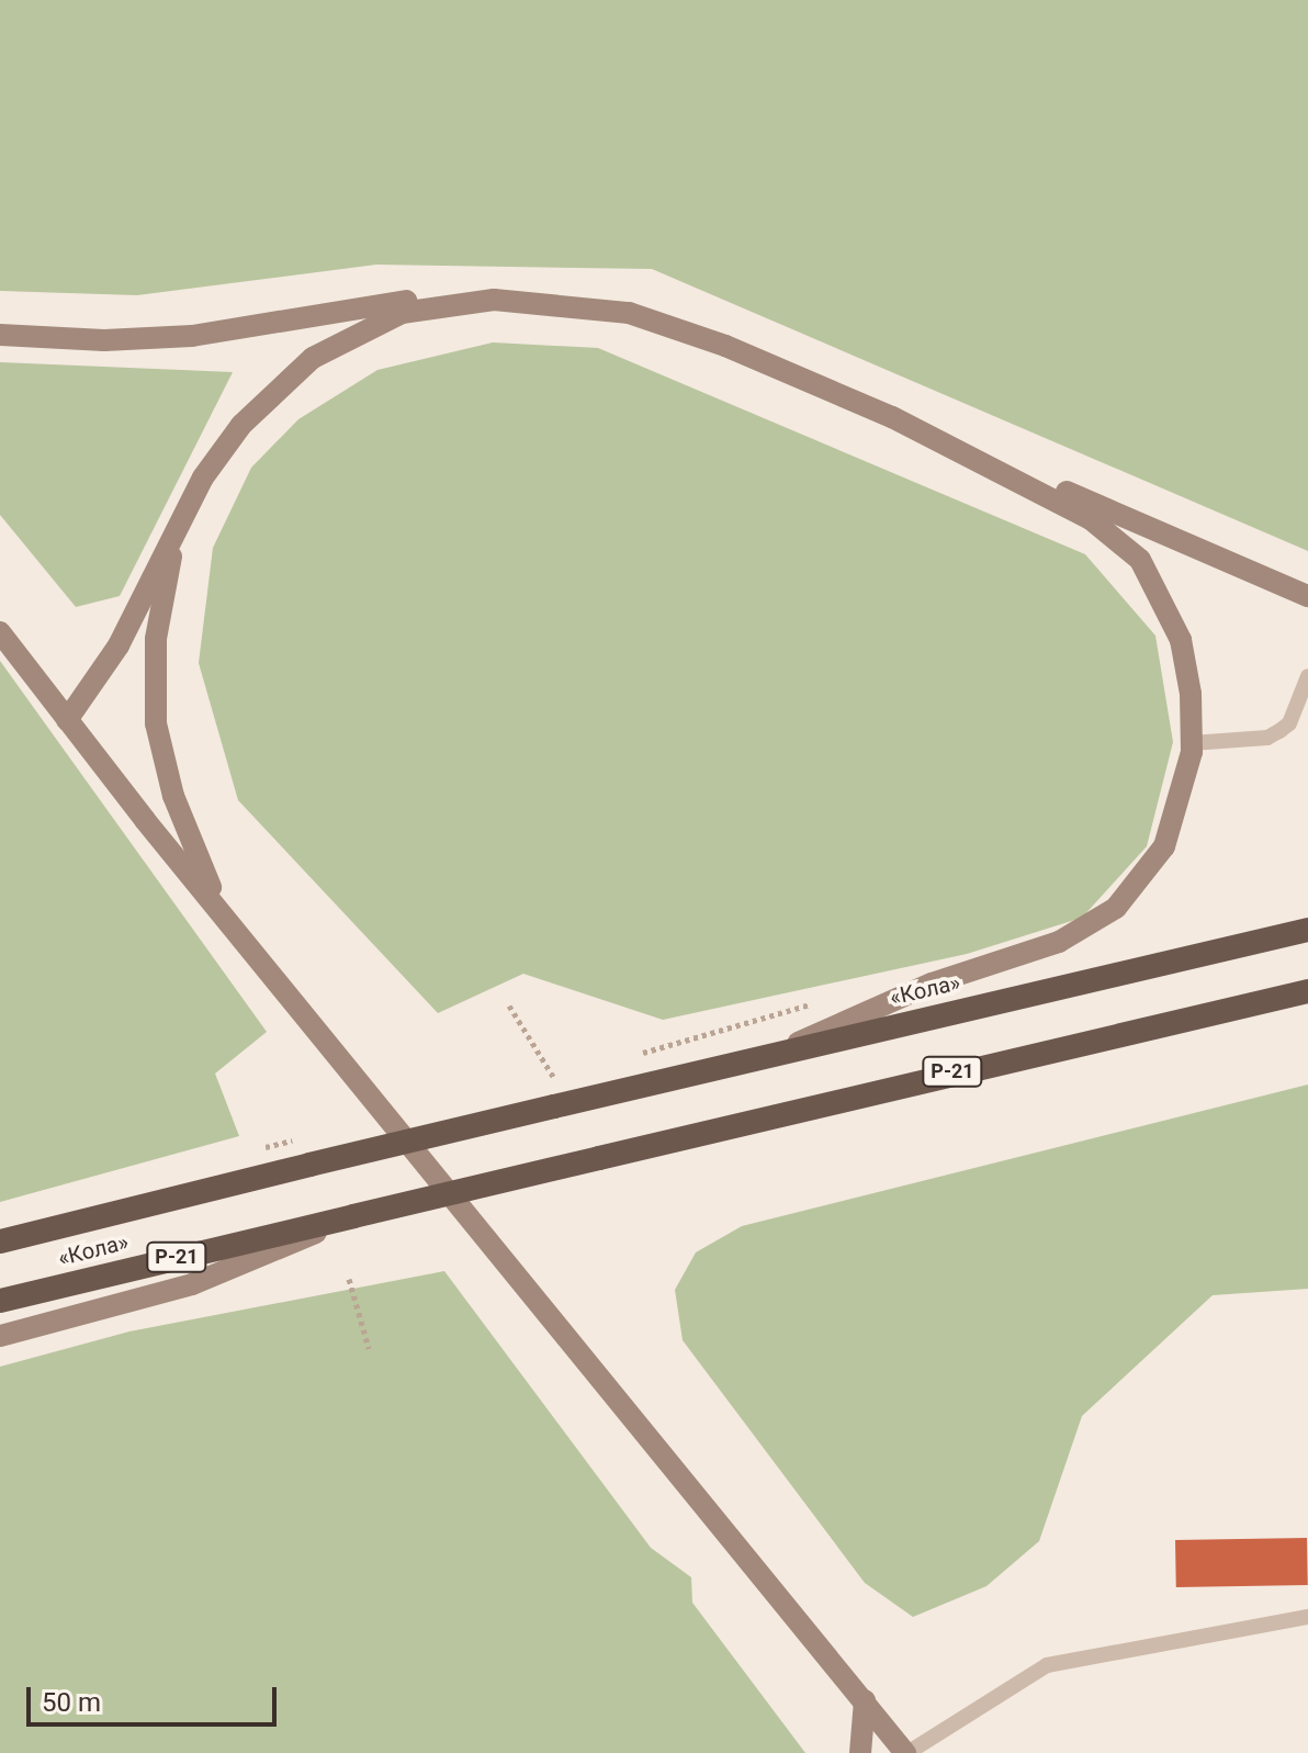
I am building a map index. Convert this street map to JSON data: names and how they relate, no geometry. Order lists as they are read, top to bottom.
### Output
{
  "streets": {
    "highway": ["«Кола»", "Р-21"]
  },
  "crossings": [
    ["«Кола»", "Р-21"]
  ],
  "scale_bar": "50 m"
}
